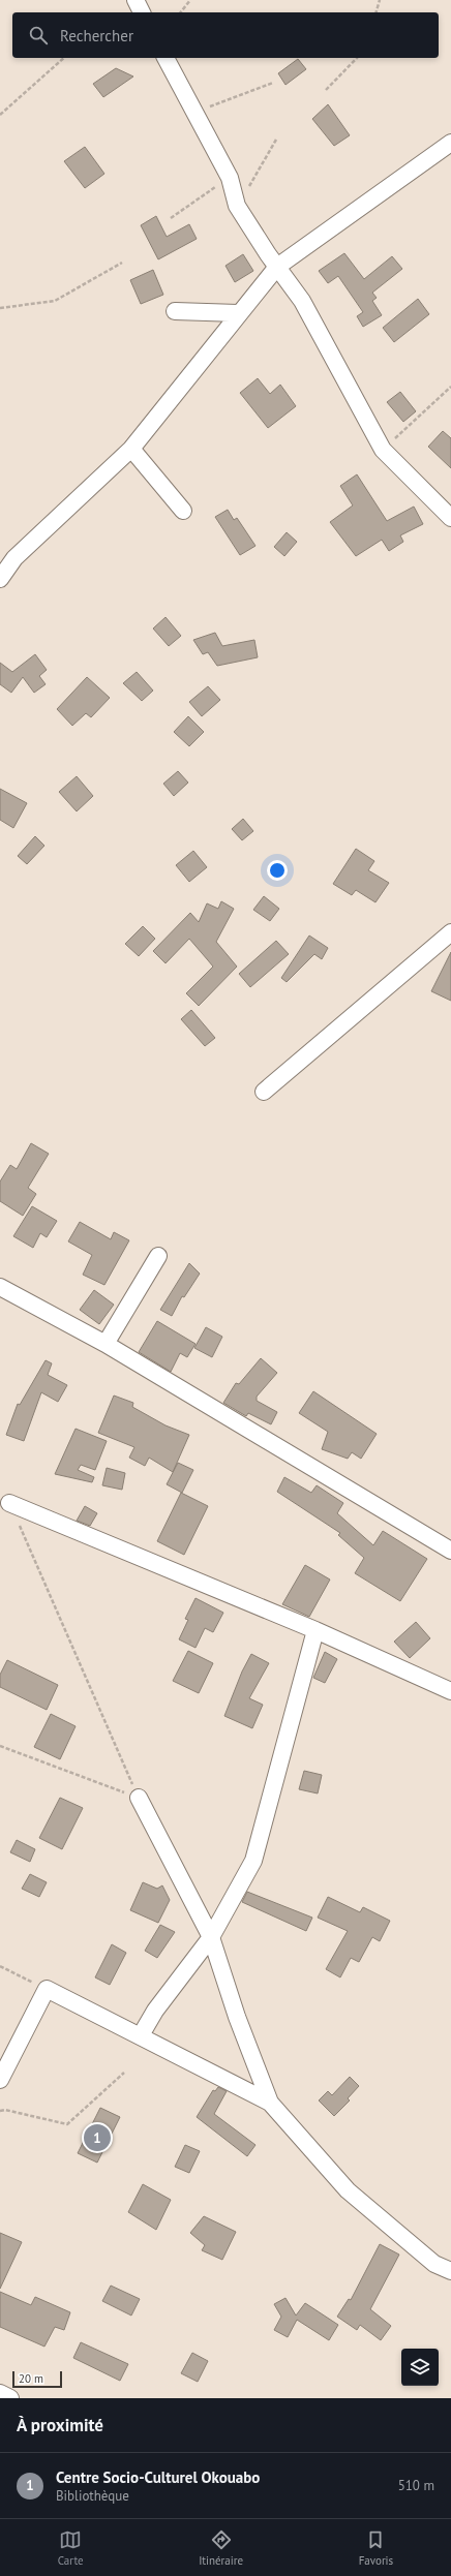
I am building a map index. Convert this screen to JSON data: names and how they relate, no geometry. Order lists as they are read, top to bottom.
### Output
{
  "scale_bar": "20 m",
  "page": {
    "search": "Rechercher",
    "pins": "1",
    "scale": "20 m",
    "heading": "À proximité",
    "list": [
      {
        "mark": "1",
        "name": "Centre Socio-Culturel Okouabo",
        "note": "Bibliothèque",
        "value": "510 m"
      }
    ],
    "nav": ["Carte", "Itinéraire", "Favoris"]
  }
}
